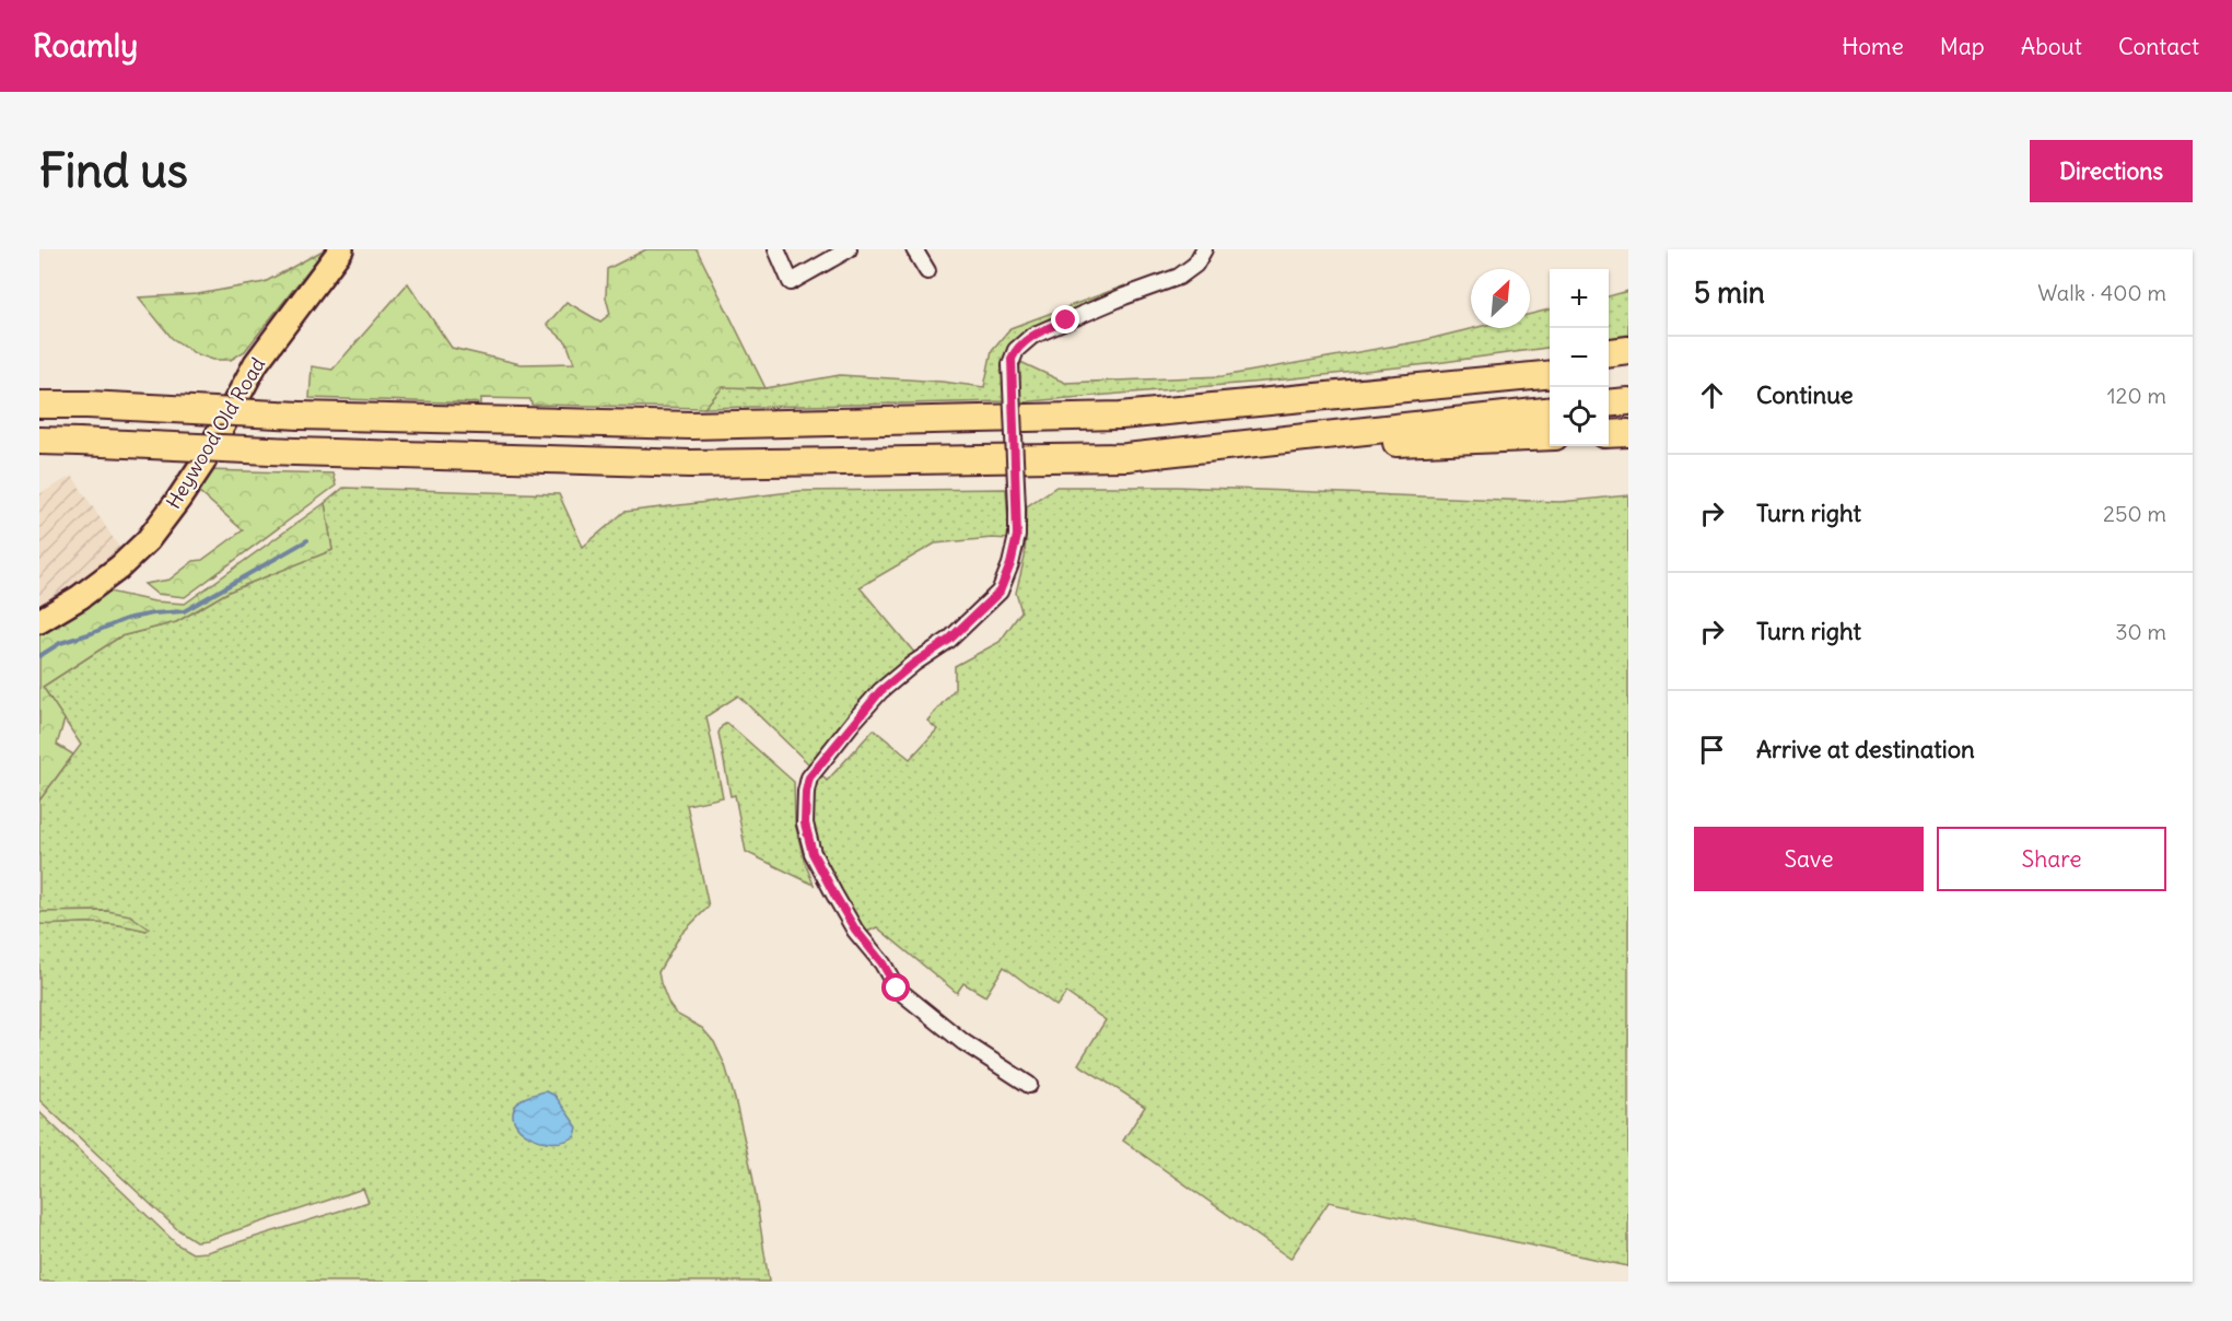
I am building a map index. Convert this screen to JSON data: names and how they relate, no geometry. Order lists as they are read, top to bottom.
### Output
{
  "streets": {
    "main road": ["Heywood Old Road"]
  },
  "north": "top right",
  "page": {
    "header": "Roamly",
    "nav": [
      "Home",
      "Map",
      "About",
      "Contact"
    ],
    "buttons": [
      "Directions",
      ["Save", "Share"]
    ],
    "title": "Find us",
    "heading": ["5 min", "Walk · 400 m"],
    "map_buttons": ["+", "−"],
    "list": [
      ["Continue", "120 m"],
      ["Turn right", "250 m"],
      ["Turn right", "30 m"],
      "Arrive at destination"
    ]
  }
}
